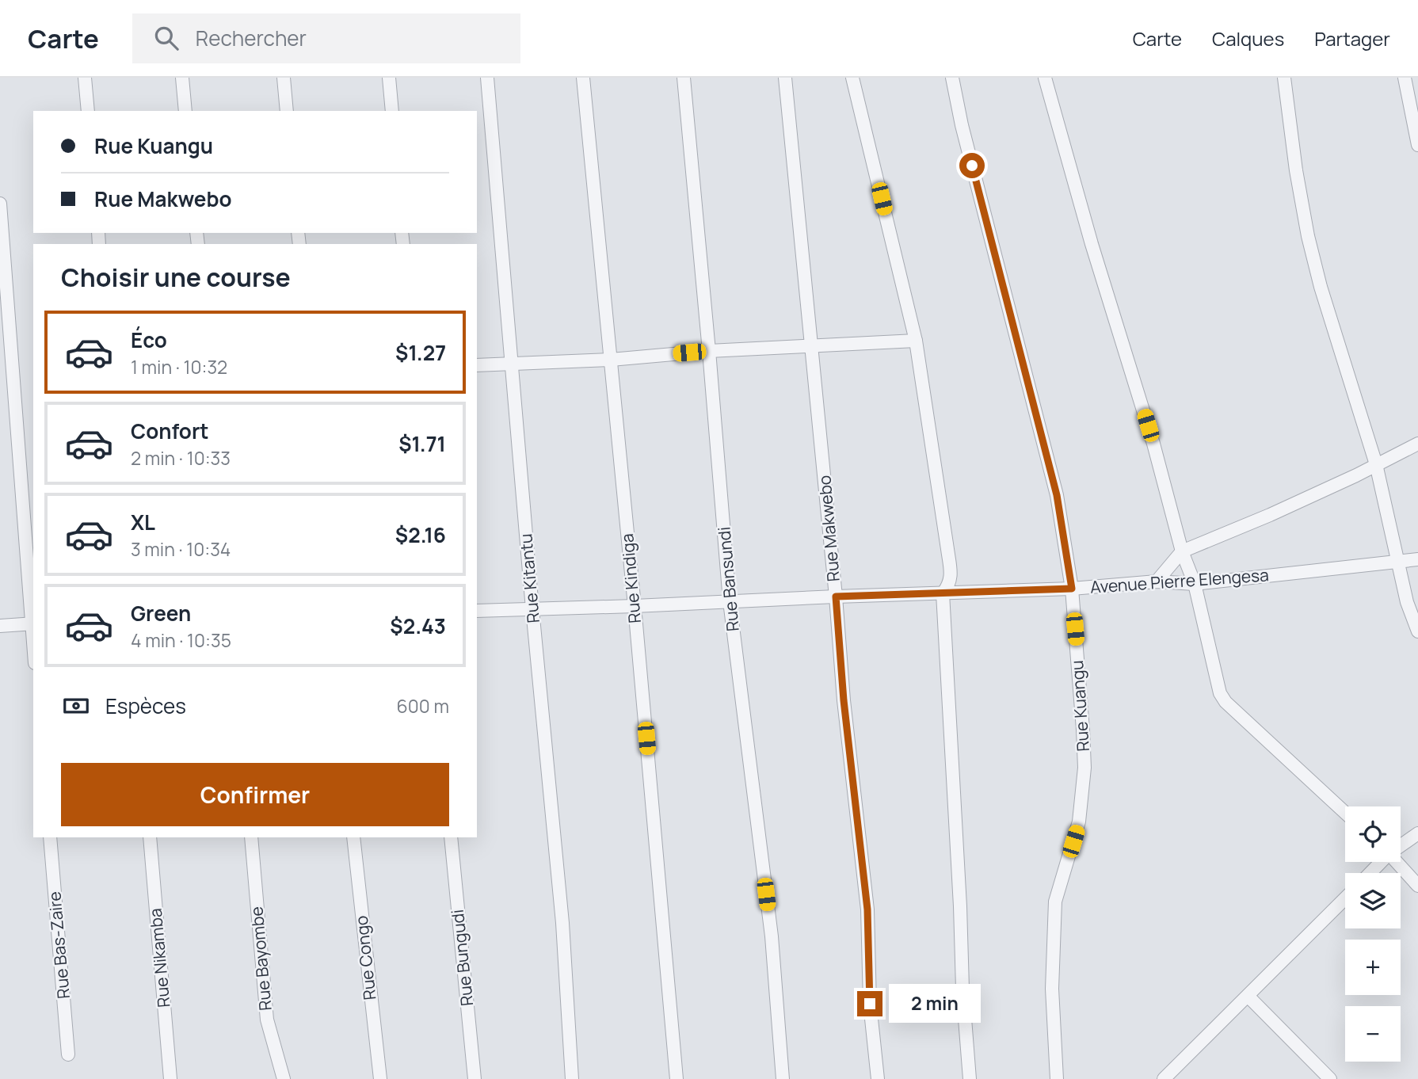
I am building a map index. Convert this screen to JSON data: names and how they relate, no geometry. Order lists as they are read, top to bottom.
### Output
{
  "streets": {
    "street": [
      "Rue Makwebo",
      "Rue Kitantu",
      "Rue Kindiga",
      "Rue Bansundi",
      "Avenue Pierre Elengesa",
      "Rue Kuangu",
      "Rue Bas-Zaire",
      "Rue Nikamba",
      "Rue Congo",
      "Rue Bungudi",
      "Rue Bayombe"
    ]
  },
  "crossings": [
    ["Rue Makwebo", "Avenue Pierre Elengesa"],
    ["Rue Kitantu", "Avenue Pierre Elengesa"],
    ["Rue Kindiga", "Avenue Pierre Elengesa"],
    ["Rue Bansundi", "Avenue Pierre Elengesa"],
    ["Avenue Pierre Elengesa", "Rue Kuangu"]
  ],
  "page": {
    "header": "Carte",
    "search": "Rechercher",
    "nav": ["Carte", "Calques", "Partager"],
    "banner": ["Rue Kuangu", "Rue Makwebo"],
    "heading": "Choisir une course",
    "list": [
      {
        "name": "Éco",
        "note": "1 min · 10:32",
        "value": "$1.27"
      },
      {
        "name": "Confort",
        "note": "2 min · 10:33",
        "value": "$1.71"
      },
      {
        "name": "XL",
        "note": "3 min · 10:34",
        "value": "$2.16"
      },
      {
        "name": "Green",
        "note": "4 min · 10:35",
        "value": "$2.43"
      }
    ],
    "pay": ["Espèces", "600 m"],
    "buttons": "Confirmer",
    "map_buttons": ["+", "−"],
    "bubble": "2 min"
  }
}
